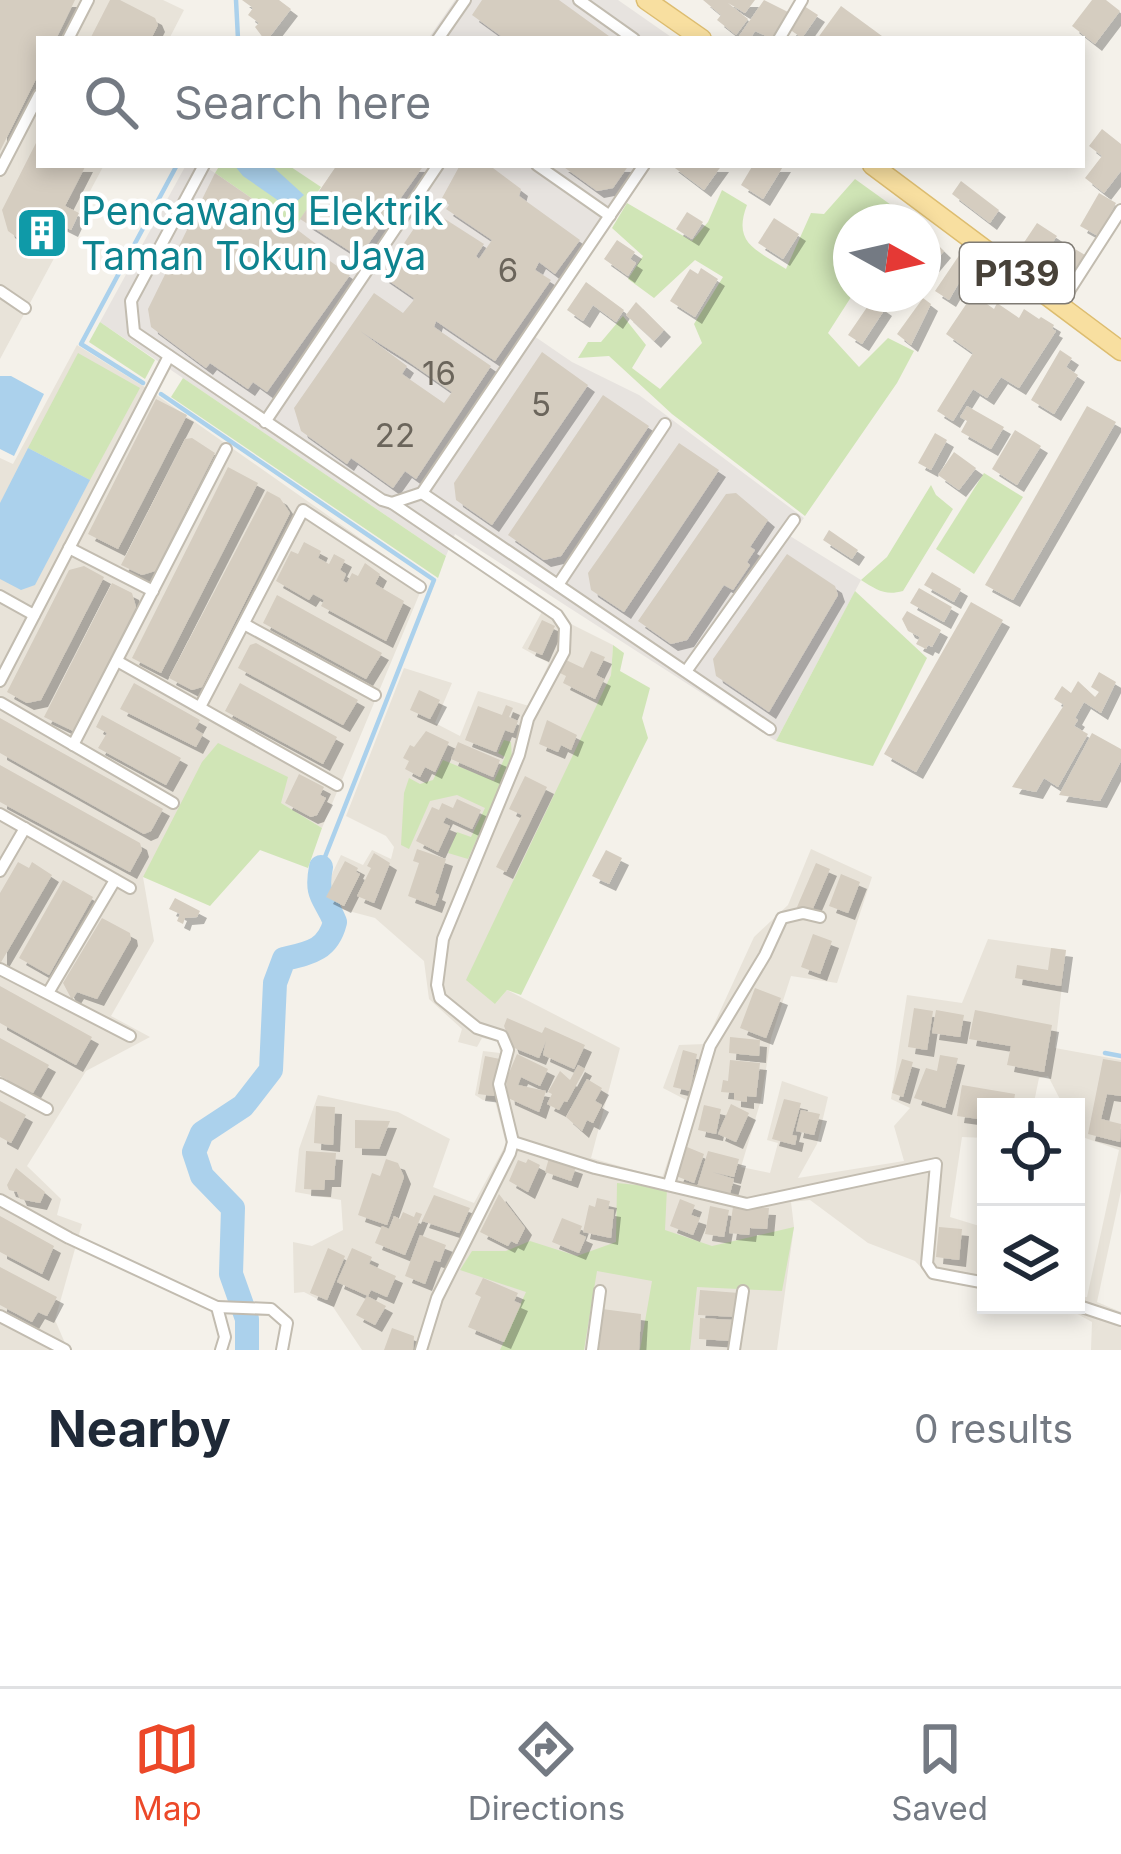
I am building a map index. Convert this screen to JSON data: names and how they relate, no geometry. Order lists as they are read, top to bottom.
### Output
{
  "streets": {
    "main road": ["P139"]
  },
  "places": {
    "building": ["Pencawang Elektrik Taman Tokun Jaya"]
  },
  "house_numbers": [
    "6",
    "16",
    "5",
    "22"
  ],
  "north": "right",
  "page": {
    "search": "Search here",
    "heading": ["Nearby", "0 results"],
    "nav": ["Map", "Directions", "Saved"]
  }
}
